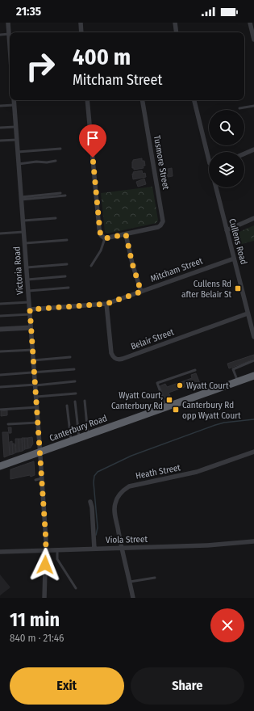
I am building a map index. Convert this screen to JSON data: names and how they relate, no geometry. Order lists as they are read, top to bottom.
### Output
{
  "streets": {
    "highway": ["Canterbury Road"],
    "street": [
      "Tusmore Street",
      "Cullens Road",
      "Mitcham Street",
      "Victoria Road",
      "Belair Street",
      "Heath Street",
      "Viola Street"
    ]
  },
  "crossings": [
    ["Cullens Road", "Mitcham Street"],
    ["Cullens Road", "Belair Street"],
    ["Mitcham Street", "Victoria Road"],
    ["Mitcham Street", "Belair Street"],
    ["Victoria Road", "Canterbury Road"],
    ["Victoria Road", "Viola Street"],
    ["Heath Street", "Viola Street"]
  ],
  "places": {
    "transit": ["Cullens Rd after Belair St", "Wyatt Court, Canterbury Rd", "Canterbury Rd opp Wyatt Court"],
    "other": ["Wyatt Court"]
  },
  "page": {
    "status": "21:35",
    "turn": ["400 m", "Mitcham Street"],
    "heading": ["11 min", "840 m · 21:46"],
    "buttons": ["Exit", "Share"]
  }
}
